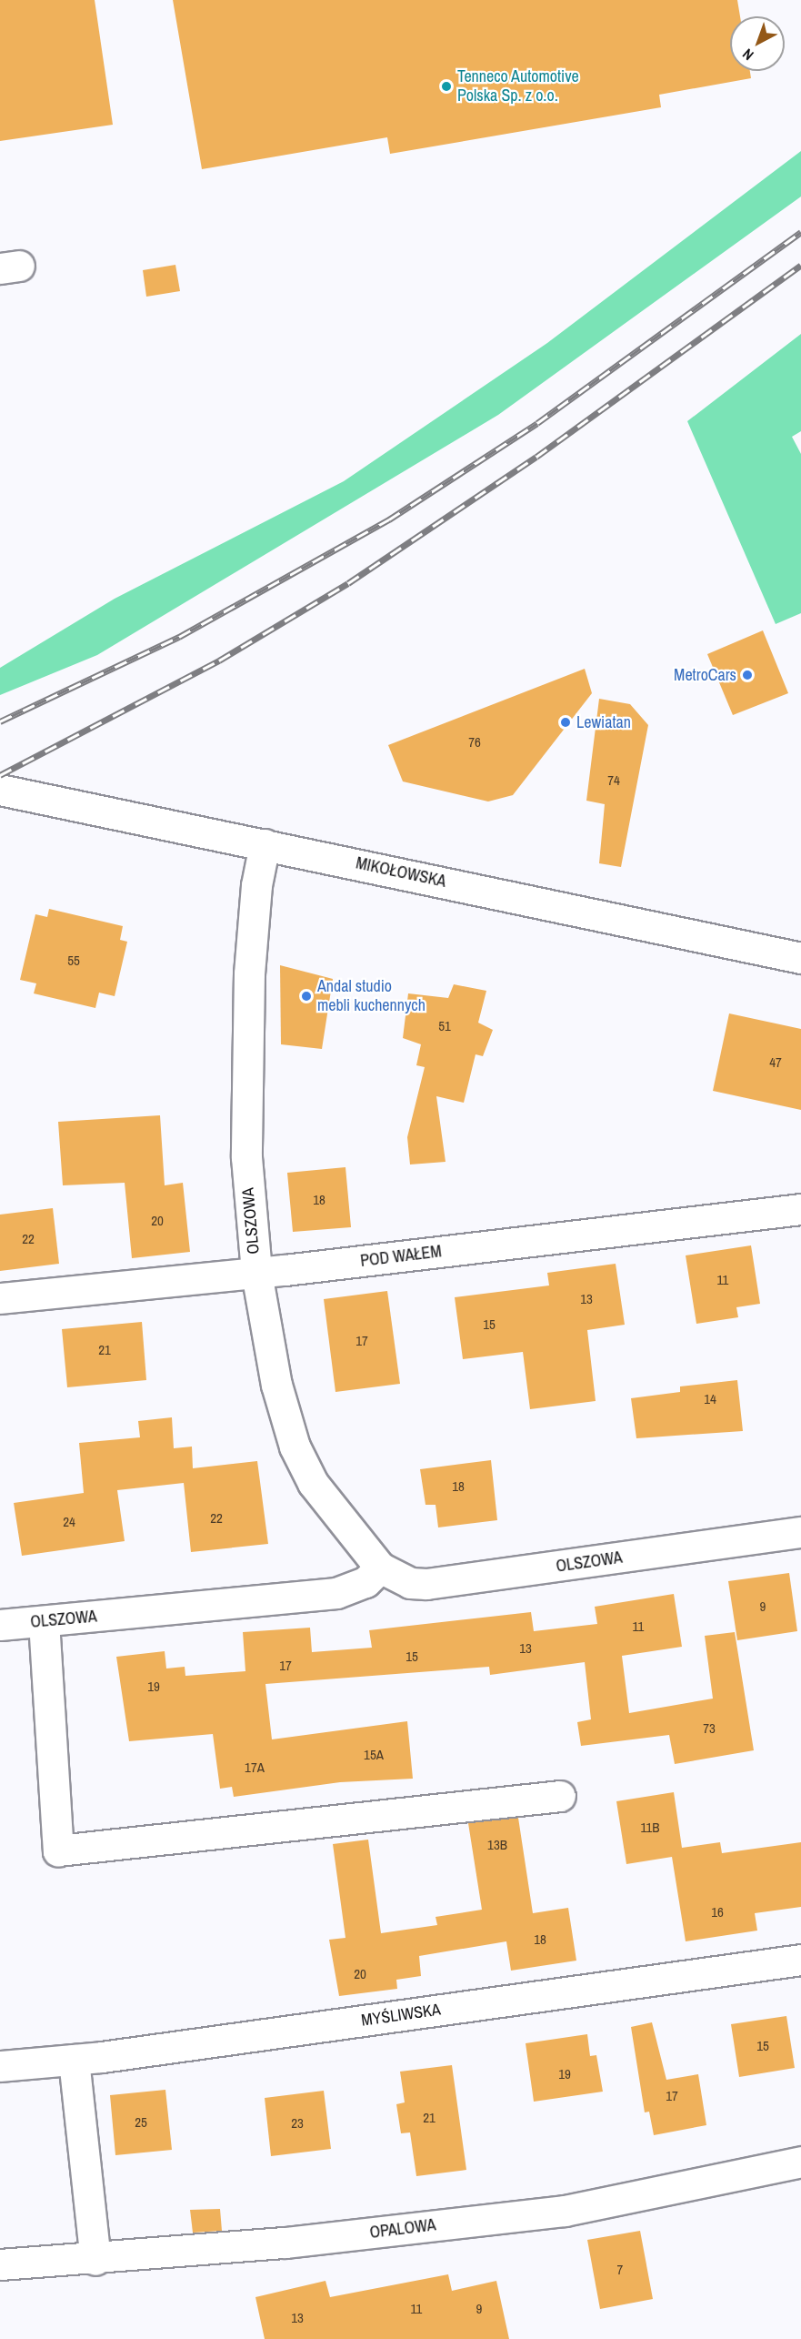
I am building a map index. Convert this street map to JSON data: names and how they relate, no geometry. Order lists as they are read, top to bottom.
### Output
{
  "streets": {
    "street": [
      "MIKOŁOWSKA",
      "OLSZOWA",
      "POD WAŁEM",
      "MYŚLIWSKA",
      "OPALOWA"
    ]
  },
  "crossings": [
    ["MIKOŁOWSKA", "OLSZOWA"],
    ["OLSZOWA", "POD WAŁEM"]
  ],
  "places": [
    "Tenneco Automotive Polska Sp. z o.o.",
    "MetroCars",
    "Lewiatan",
    "Andal studio mebli kuchennych"
  ],
  "house_numbers": [
    "76",
    "74",
    "55",
    "51",
    "47",
    "18",
    "20",
    "22",
    "11",
    "13",
    "15",
    "17",
    "21",
    "14",
    "18",
    "22",
    "24",
    "9",
    "11",
    "13",
    "15",
    "17",
    "19",
    "73",
    "15A",
    "17A",
    "11B",
    "13B",
    "16",
    "18",
    "20",
    "15",
    "19",
    "17",
    "21",
    "25",
    "23",
    "7",
    "11",
    "9",
    "13"
  ],
  "north": "bottom left"
}
